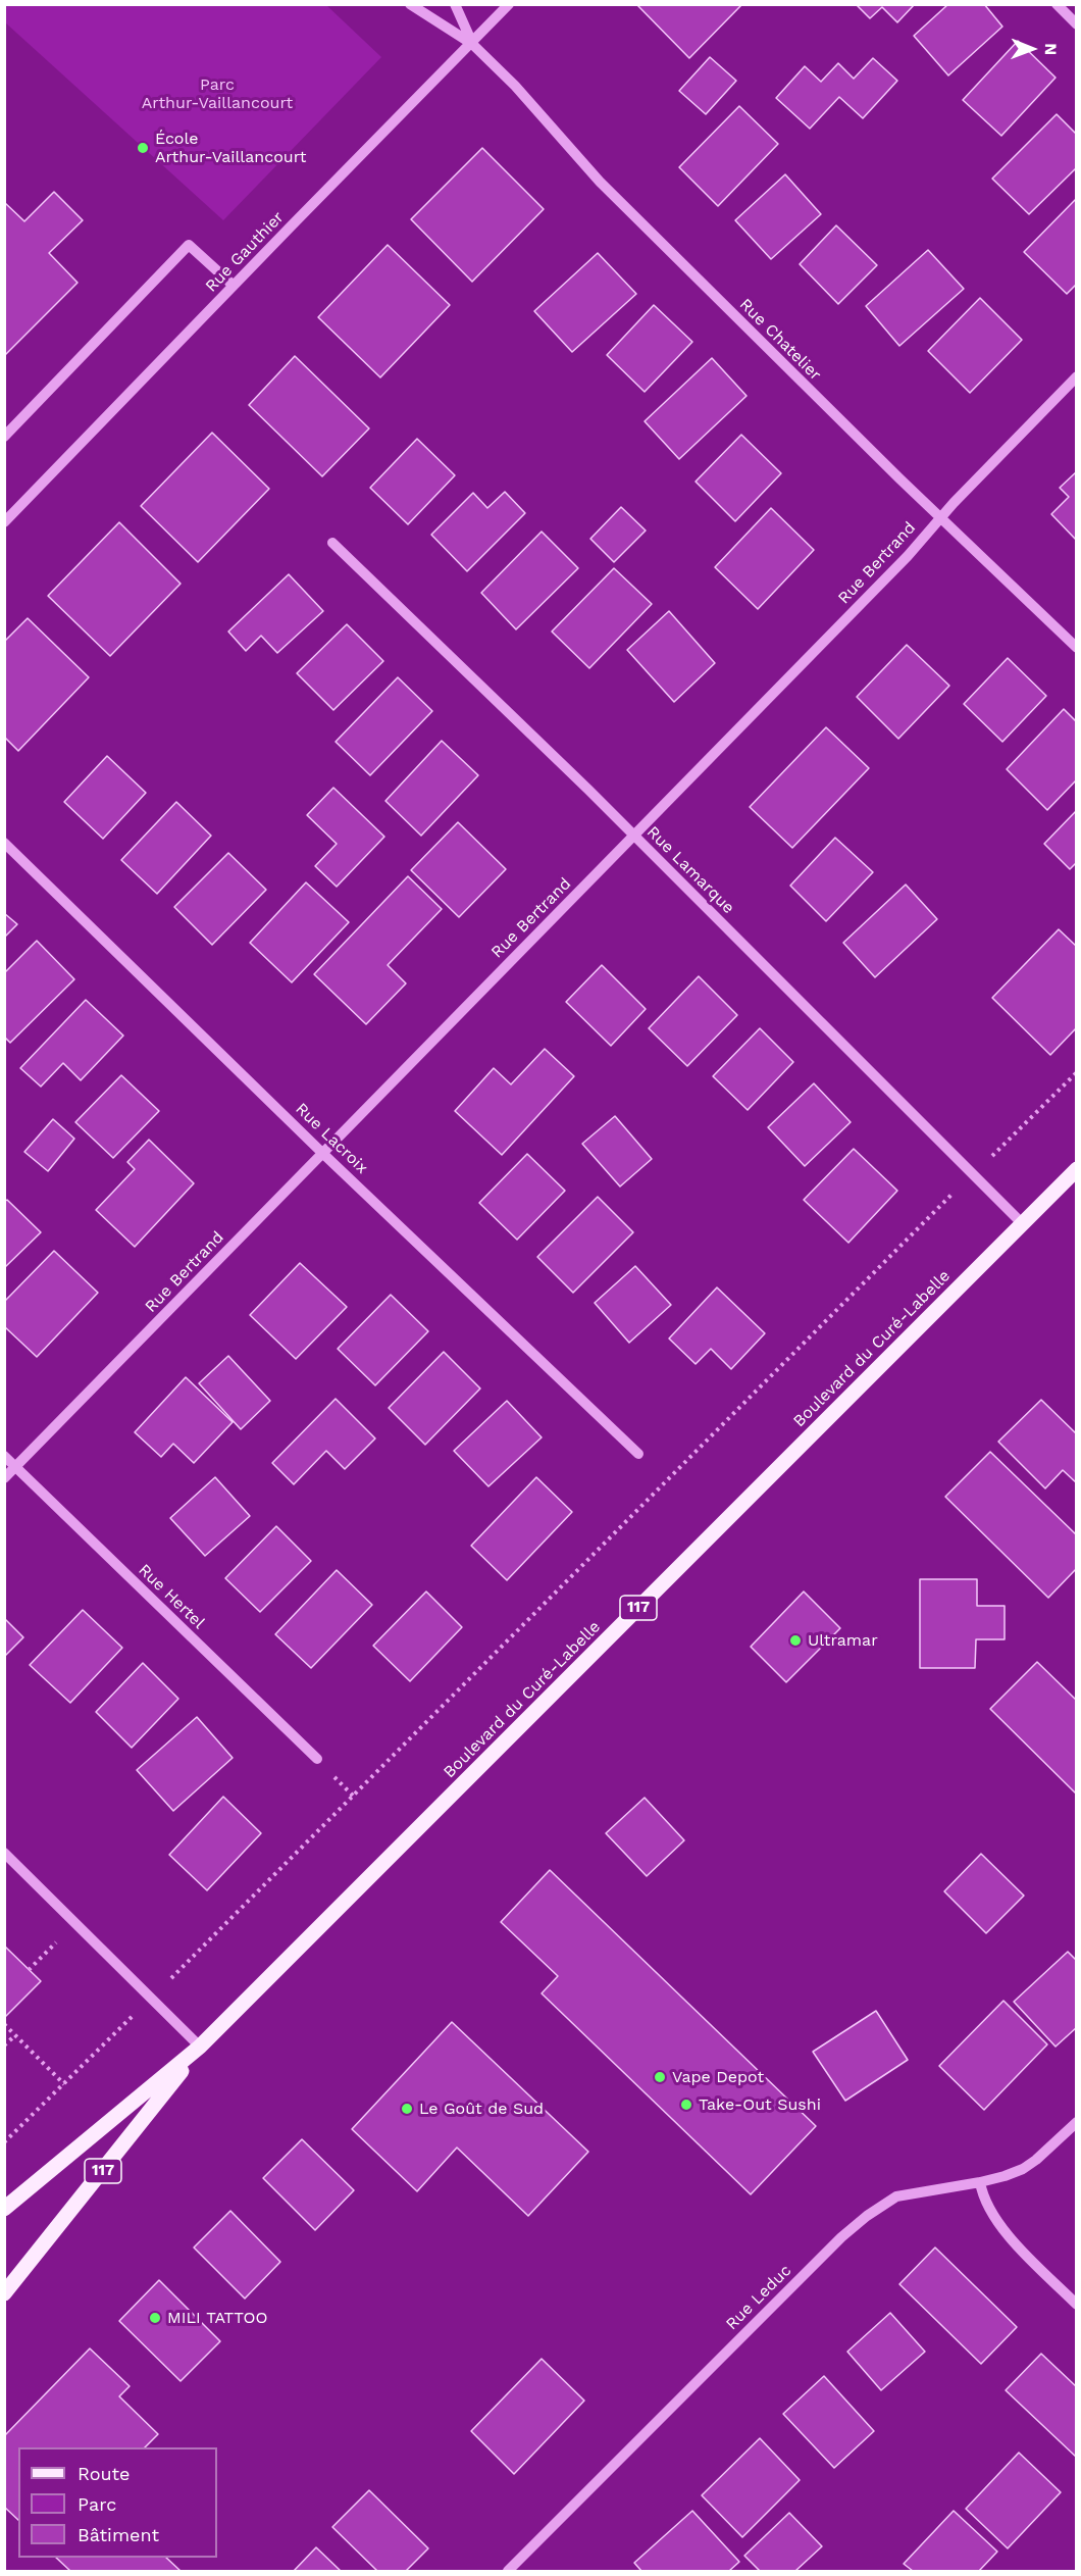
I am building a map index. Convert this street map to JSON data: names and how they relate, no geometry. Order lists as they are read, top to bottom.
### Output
{
  "streets": {
    "main road": ["Boulevard du Curé-Labelle", "117"],
    "street": [
      "Rue Gauthier",
      "Rue Chatelier",
      "Rue Bertrand",
      "Rue Lamarque",
      "Rue Lacroix",
      "Rue Hertel",
      "Rue Leduc"
    ]
  },
  "crossings": [
    ["Rue Gauthier", "Rue Chatelier"],
    ["Rue Chatelier", "Rue Bertrand"],
    ["Rue Bertrand", "Rue Lamarque"],
    ["Rue Bertrand", "Rue Lacroix"],
    ["Rue Bertrand", "Rue Hertel"],
    ["Rue Lamarque", "Boulevard du Curé-Labelle"]
  ],
  "parks": ["Parc Arthur-Vaillancourt"],
  "places": [
    "École Arthur-Vaillancourt",
    "Ultramar",
    "Vape Depot",
    "Take-Out Sushi",
    "Le Goût de Sud",
    "MILI TATTOO"
  ],
  "legend": ["Route", "Parc", "Bâtiment"],
  "north": "right"
}
